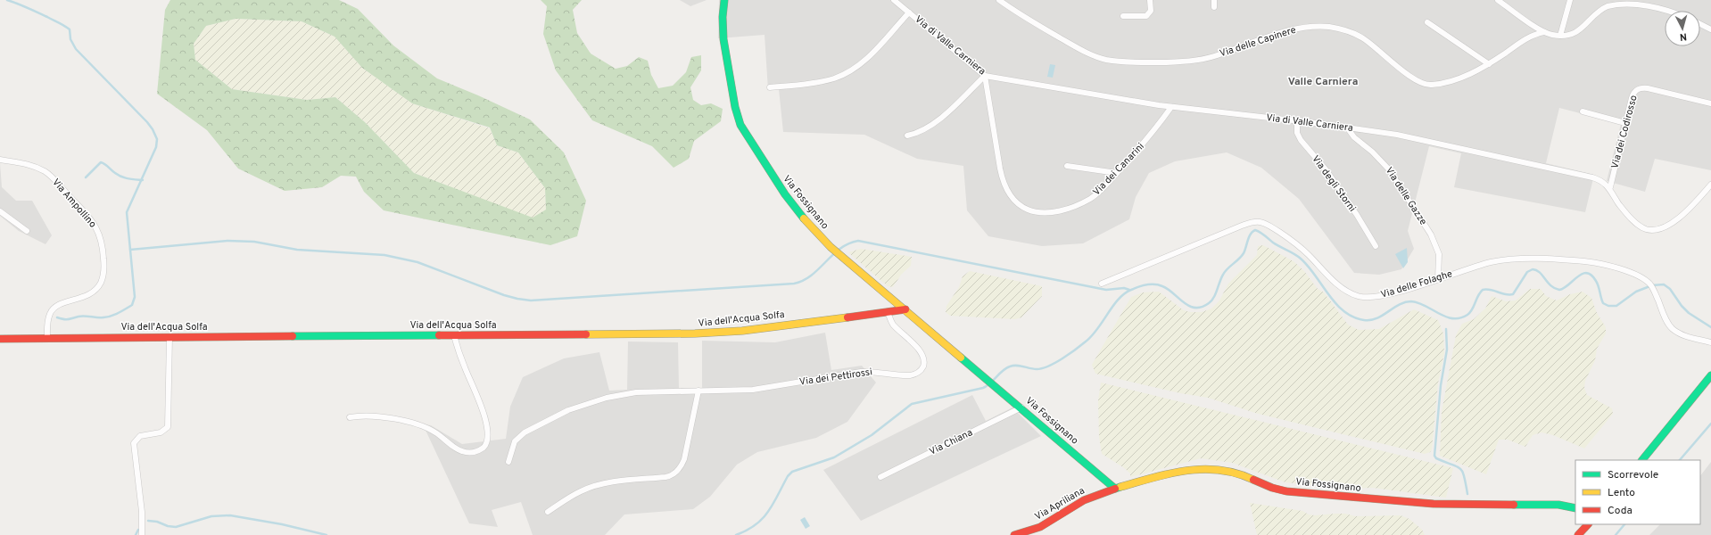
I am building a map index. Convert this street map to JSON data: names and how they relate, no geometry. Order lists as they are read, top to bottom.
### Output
{
  "streets": {
    "street": [
      "Via delle Capinere",
      "Via di Valle Carniera",
      "Via dei Codirosso",
      "Via dei Canarini",
      "Via degli Storni",
      "Via delle Gazze",
      "Via Fossignano",
      "Via Ampollino",
      "Via delle Folaghe",
      "Via dell'Acqua Solfa",
      "Via dei Pettirossi",
      "Via Chiana",
      "Via Apriliana"
    ]
  },
  "crossings": [
    ["Via di Valle Carniera", "Via dei Codirosso"],
    ["Via di Valle Carniera", "Via dei Canarini"],
    ["Via di Valle Carniera", "Via degli Storni"],
    ["Via di Valle Carniera", "Via delle Gazze"],
    ["Via delle Gazze", "Via delle Folaghe"],
    ["Via Fossignano", "Via dell'Acqua Solfa"],
    ["Via Fossignano", "Via Chiana"],
    ["Via Fossignano", "Via Apriliana"],
    ["Via Ampollino", "Via dell'Acqua Solfa"],
    ["Via dell'Acqua Solfa", "Via dei Pettirossi"]
  ],
  "districts": ["Valle Carniera"],
  "legend": ["Scorrevole", "Lento", "Coda"],
  "north": "bottom"
}
